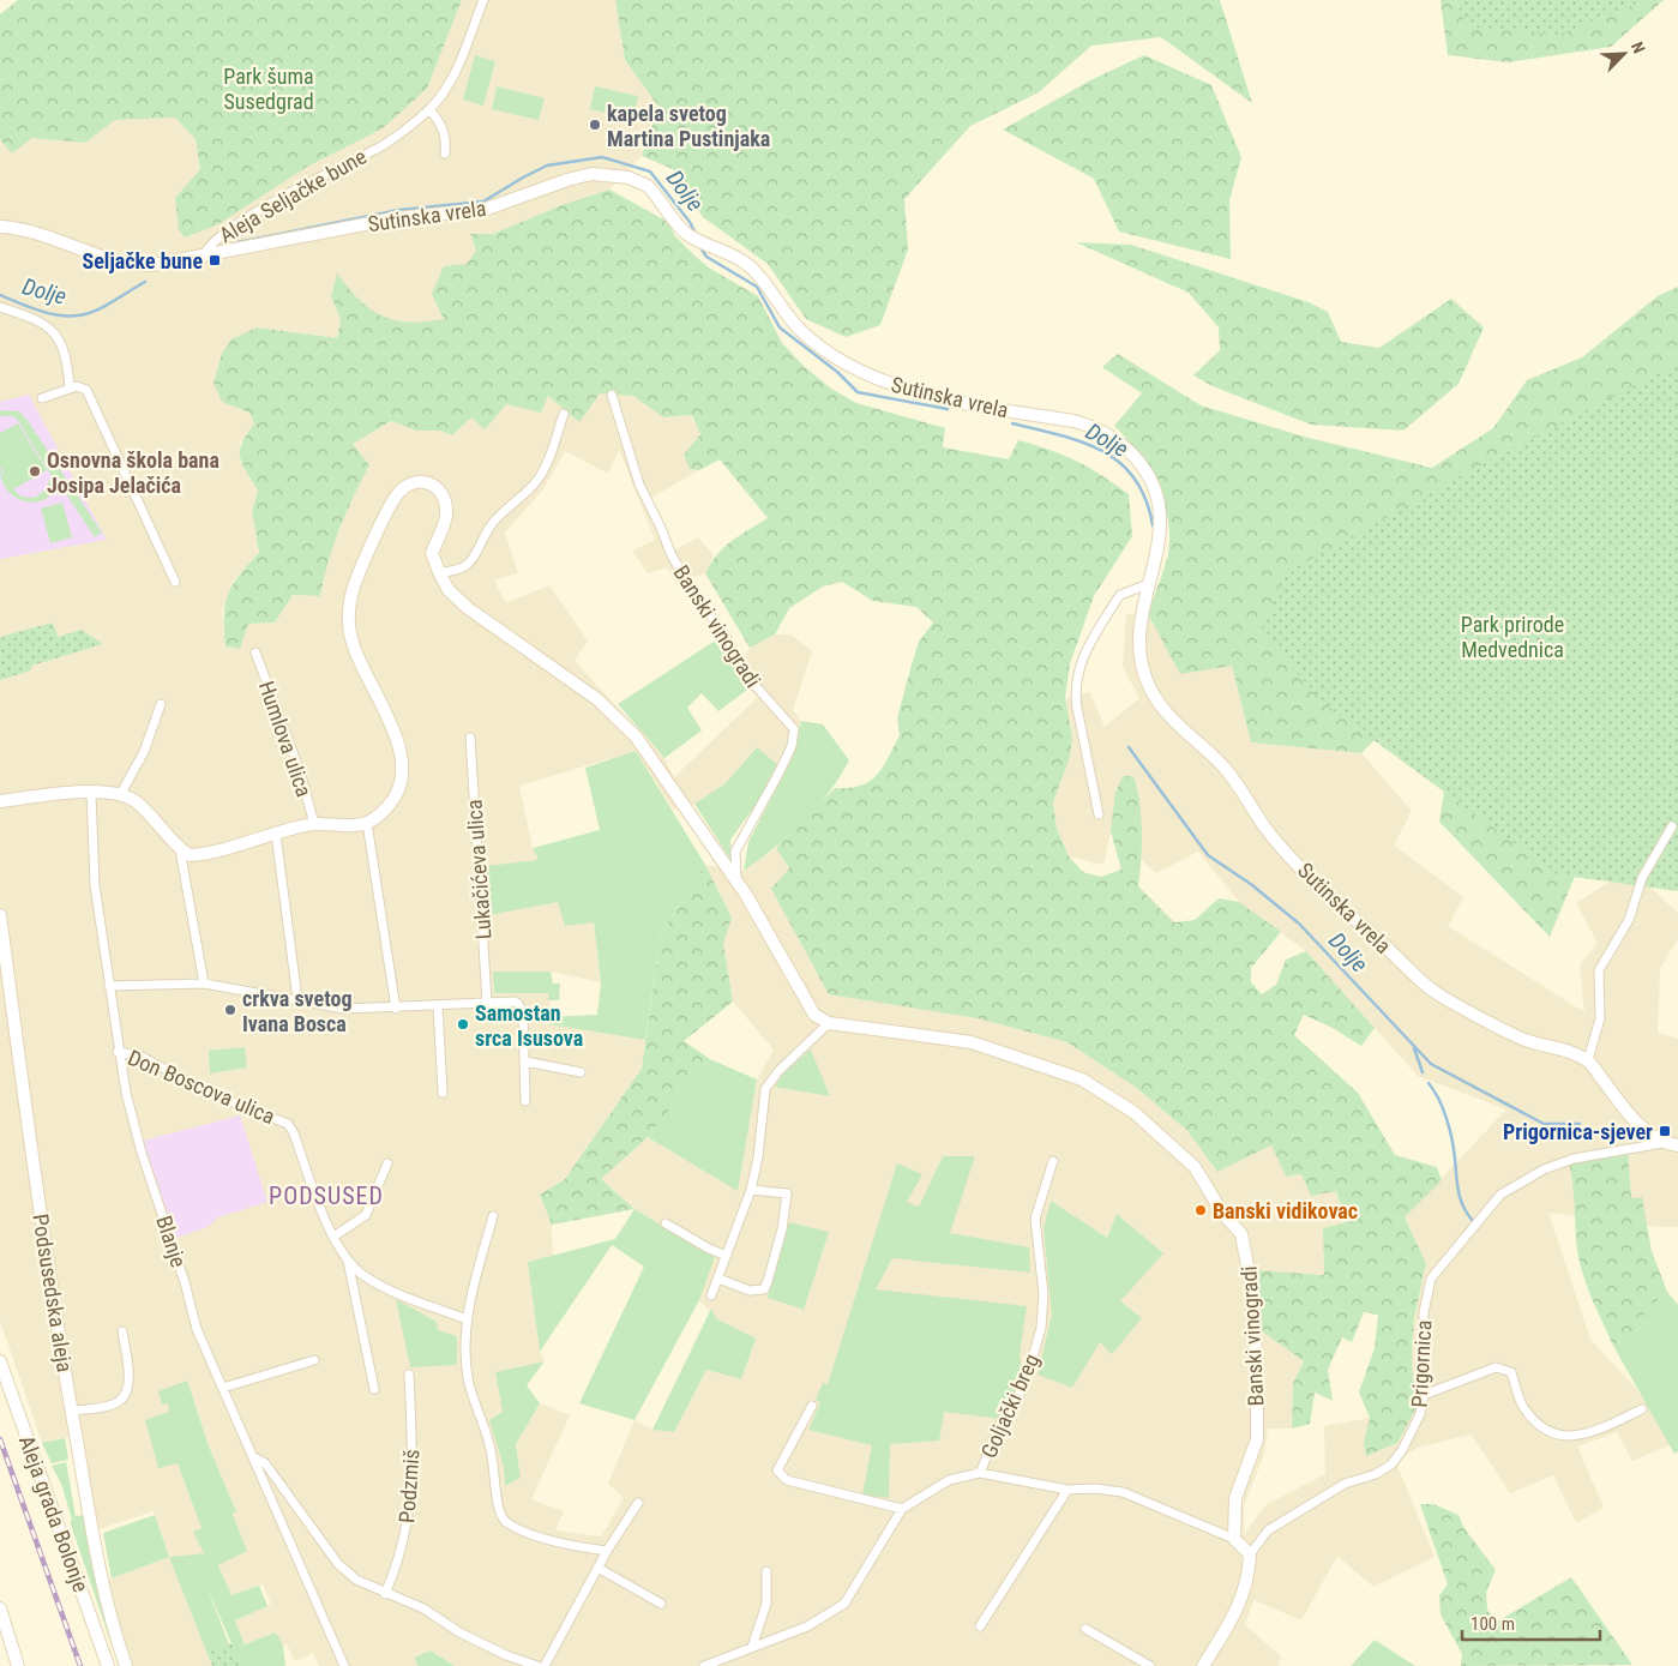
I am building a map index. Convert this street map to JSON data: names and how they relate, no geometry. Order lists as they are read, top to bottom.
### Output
{
  "streets": {
    "street": [
      "Aleja Seljačke bune",
      "Sutinska vrela",
      "Banski vinogradi",
      "Humlova ulica",
      "Lukačićeva ulica",
      "Don Boscova ulica",
      "Blanje",
      "Podsusedska aleja",
      "Prigornica",
      "Goljački breg",
      "Podzmiš",
      "Aleja grada Bolonje"
    ]
  },
  "crossings": [
    ["Aleja Seljačke bune", "Sutinska vrela"],
    ["Banski vinogradi", "Goljački breg"],
    ["Don Boscova ulica", "Blanje"]
  ],
  "districts": ["PODSUSED"],
  "water": ["Dolje"],
  "parks": ["Park šuma Susedgrad", "Park prirode Medvednica"],
  "places": {
    "other": [
      "kapela svetog Martina Pustinjaka",
      "Osnovna škola bana Josipa Jelačića",
      "crkva svetog Ivana Bosca",
      "Samostan srca Isusova",
      "Banski vidikovac"
    ],
    "transit": ["Seljačke bune", "Prigornica-sjever"]
  },
  "scale_bar": "100 m",
  "north": "top right"
}
